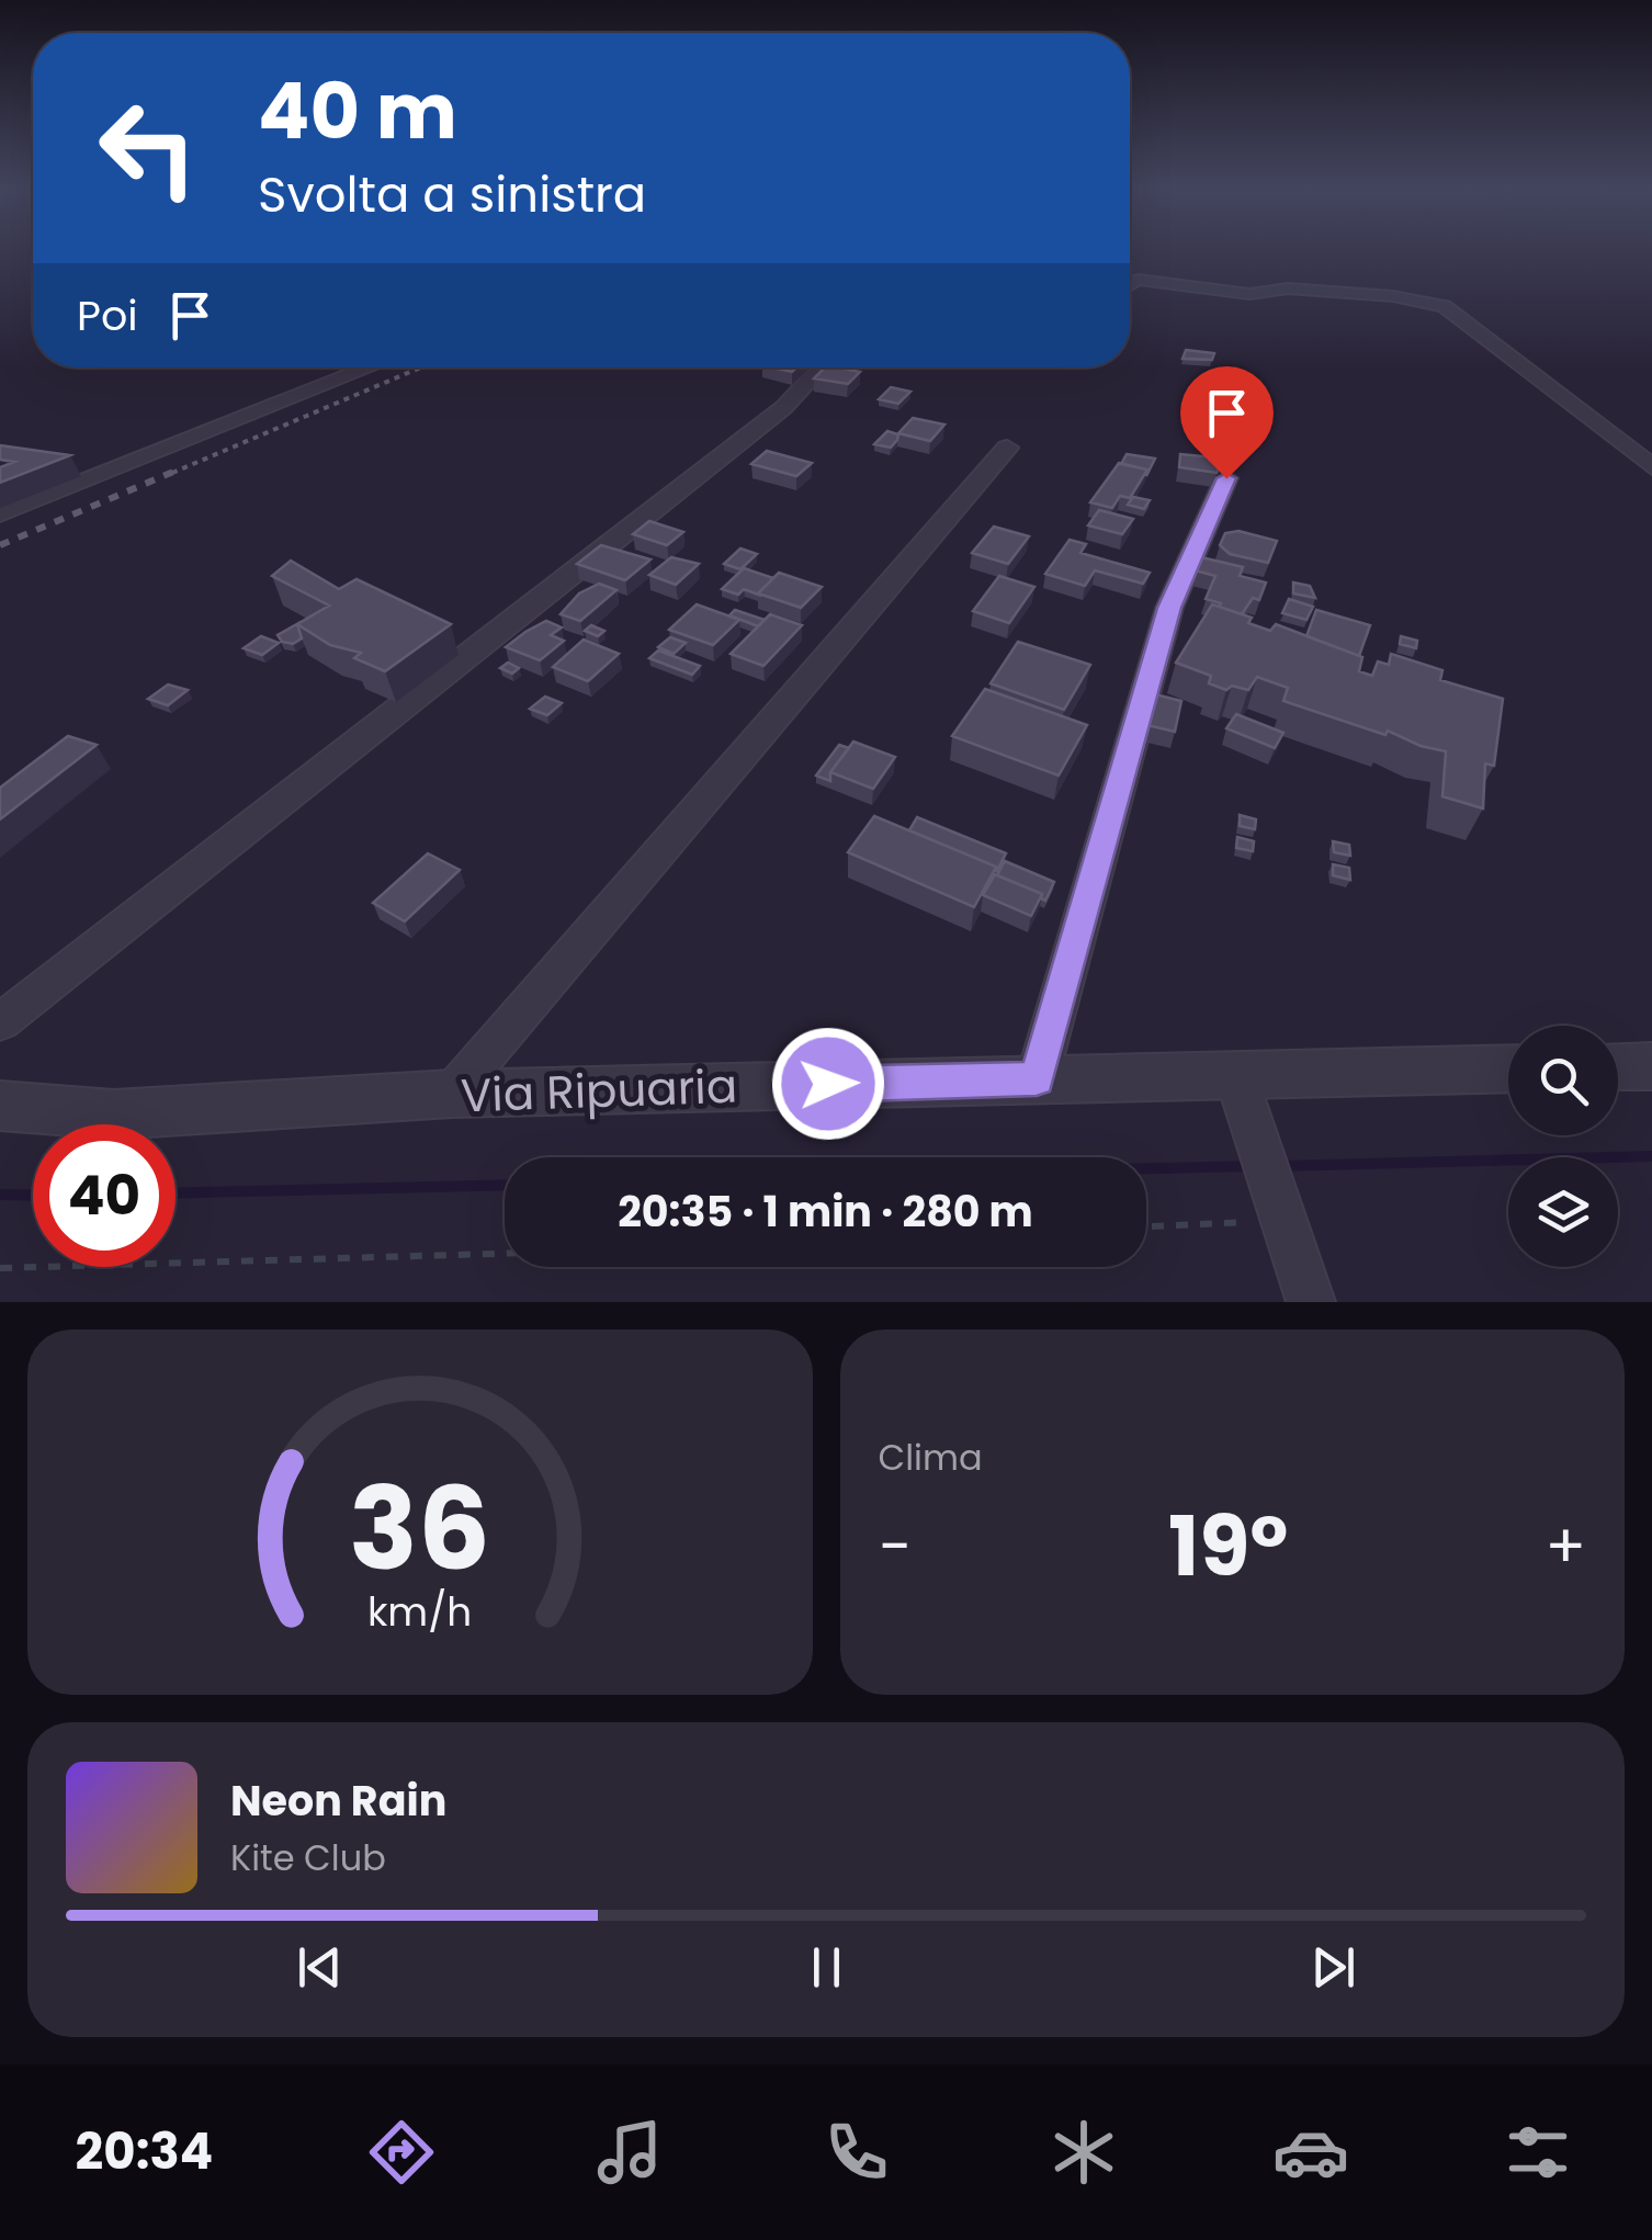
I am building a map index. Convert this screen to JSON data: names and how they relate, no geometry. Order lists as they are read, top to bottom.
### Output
{
  "streets": {
    "street": ["Via Ripuaria"]
  },
  "page": {
    "turn": ["40 m", "Svolta a sinistra"],
    "then": "Poi",
    "limit": "40",
    "trip": "20:35 · 1 min · 280 m",
    "tile": "Clima",
    "heat": ["−", "19°", "+"],
    "song": ["Neon Rain", "Kite Club"],
    "tabs": "20:34",
    "gauge": ["36", "km/h"]
  }
}
